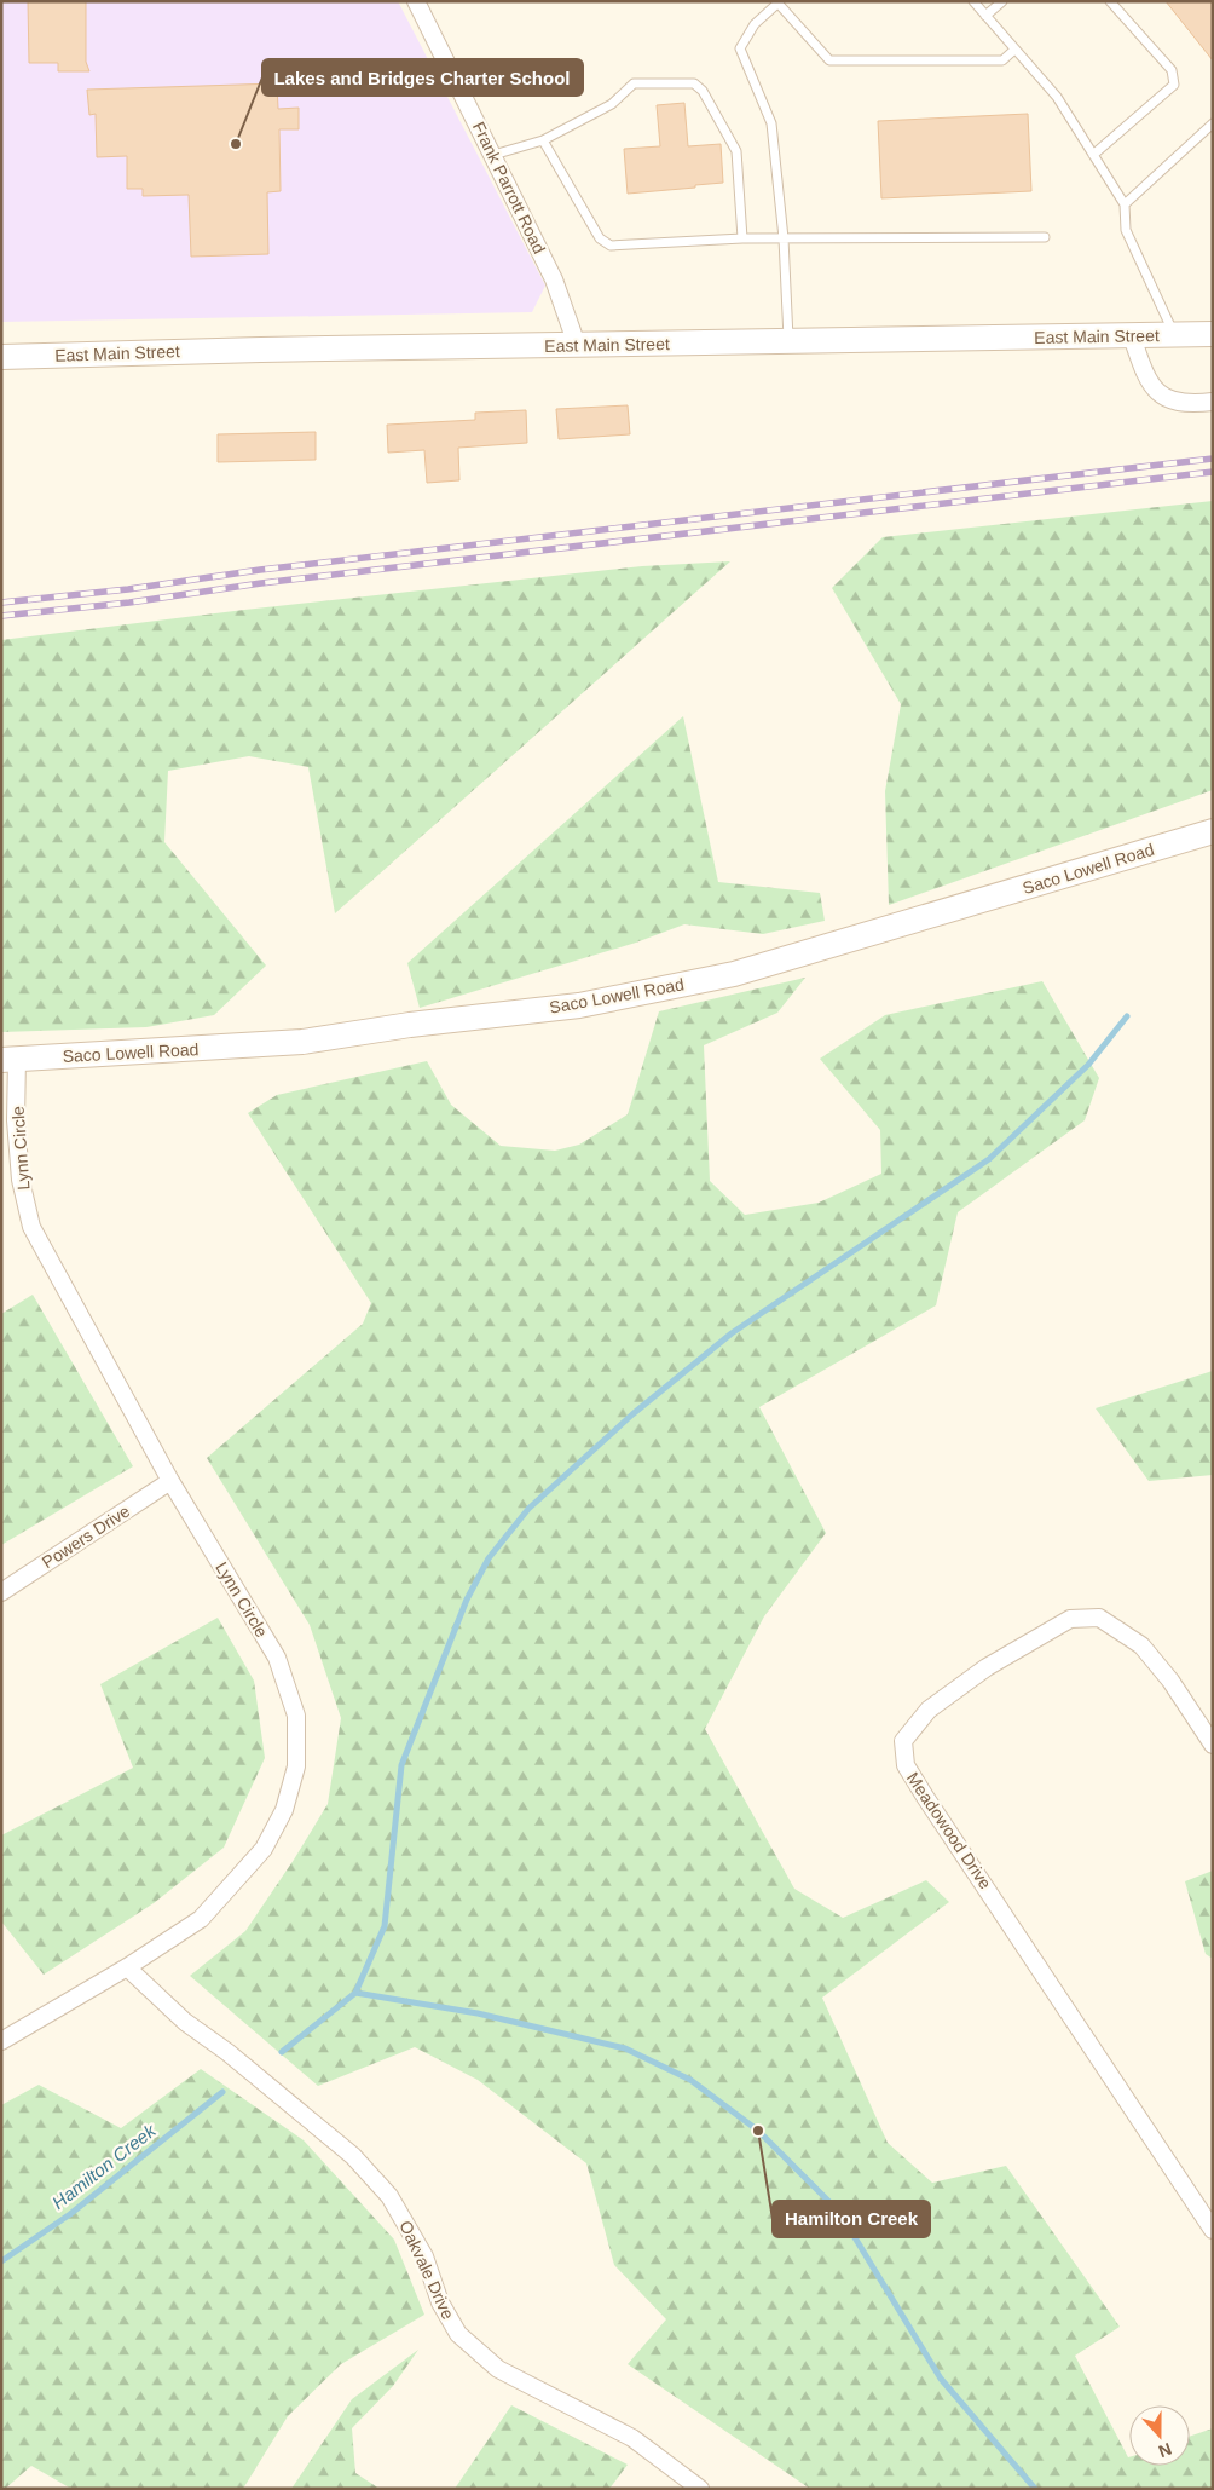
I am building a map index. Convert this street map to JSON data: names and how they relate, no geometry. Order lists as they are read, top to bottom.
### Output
{
  "streets": {
    "main road": ["East Main Street", "Saco Lowell Road"],
    "street": [
      "Frank Parrott Road",
      "Lynn Circle",
      "Powers Drive",
      "Meadowood Drive",
      "Oakvale Drive"
    ]
  },
  "crossings": [
    ["Frank Parrott Road", "East Main Street"],
    ["Saco Lowell Road", "Lynn Circle"],
    ["Lynn Circle", "Powers Drive"],
    ["Lynn Circle", "Oakvale Drive"]
  ],
  "water": ["Hamilton Creek"],
  "places": ["Lakes and Bridges Charter School", "Hamilton Creek"],
  "north": "bottom"
}
